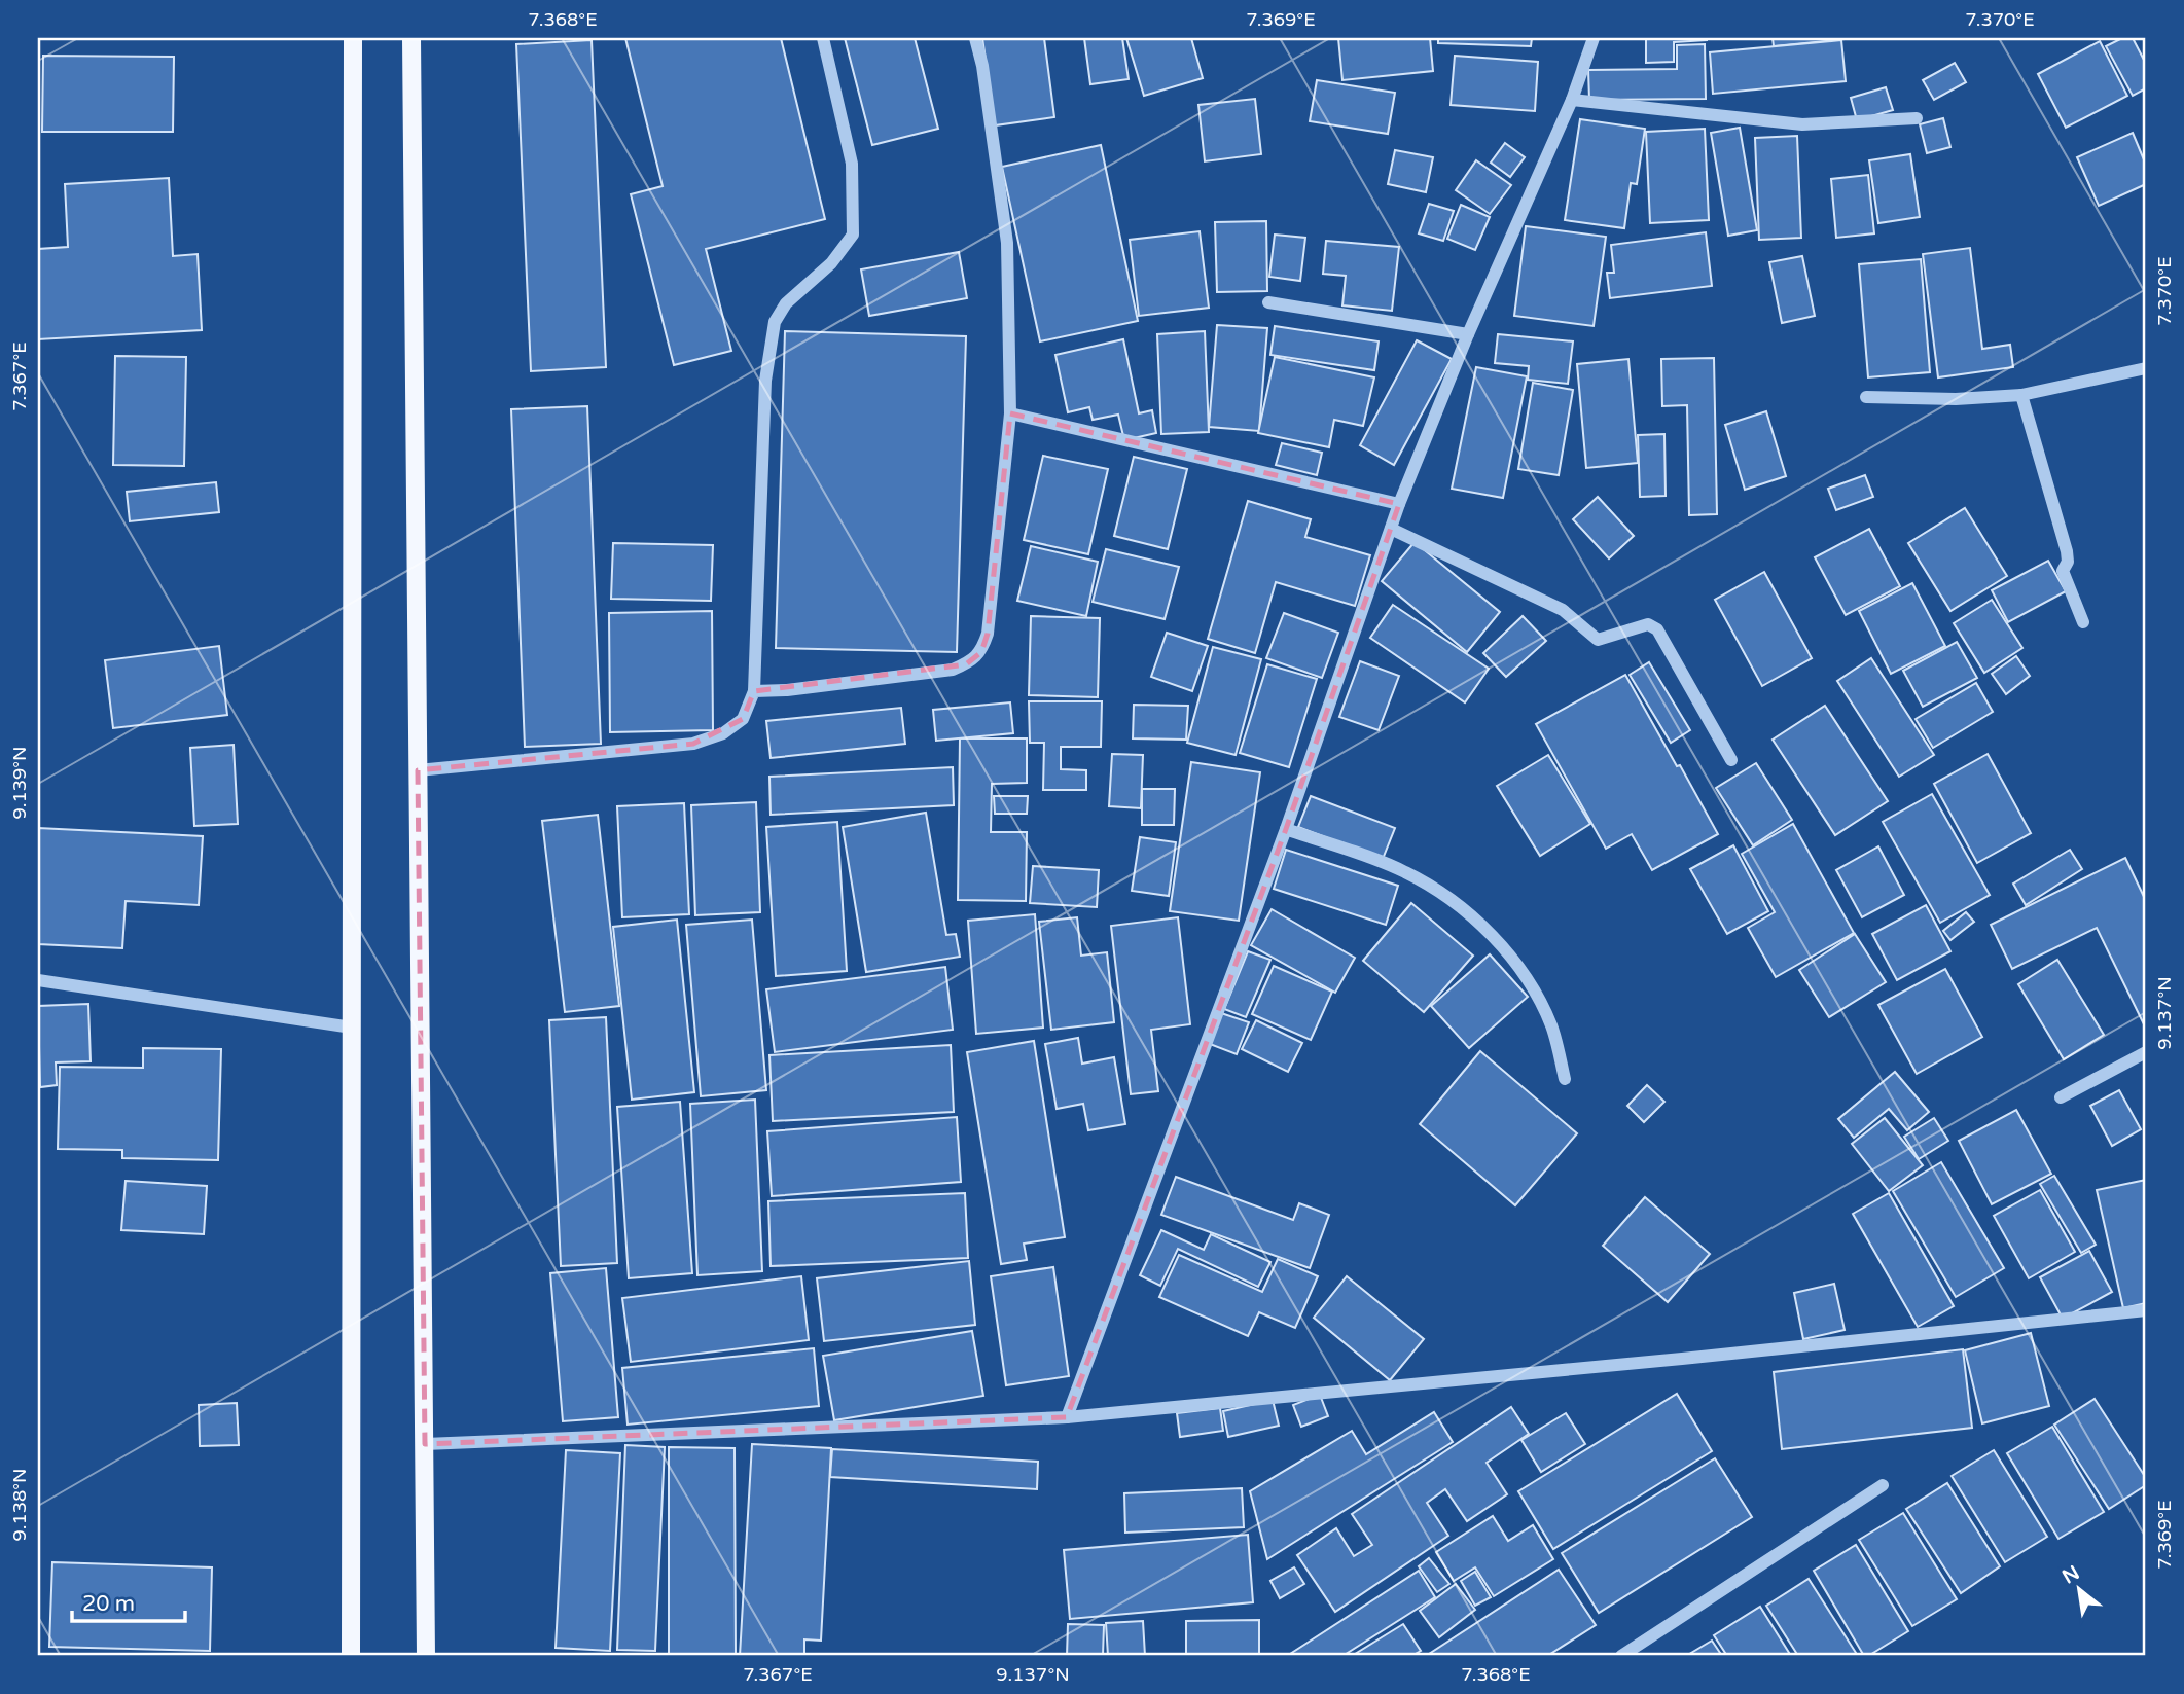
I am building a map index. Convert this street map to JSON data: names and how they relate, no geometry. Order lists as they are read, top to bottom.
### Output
{
  "scale_bar": "20 m",
  "north": "top left",
  "coordinates": [
    "7.368°E",
    "7.369°E",
    "7.370°E",
    "7.367°E",
    "9.139°N",
    "9.137°N",
    "9.138°N"
  ]
}
